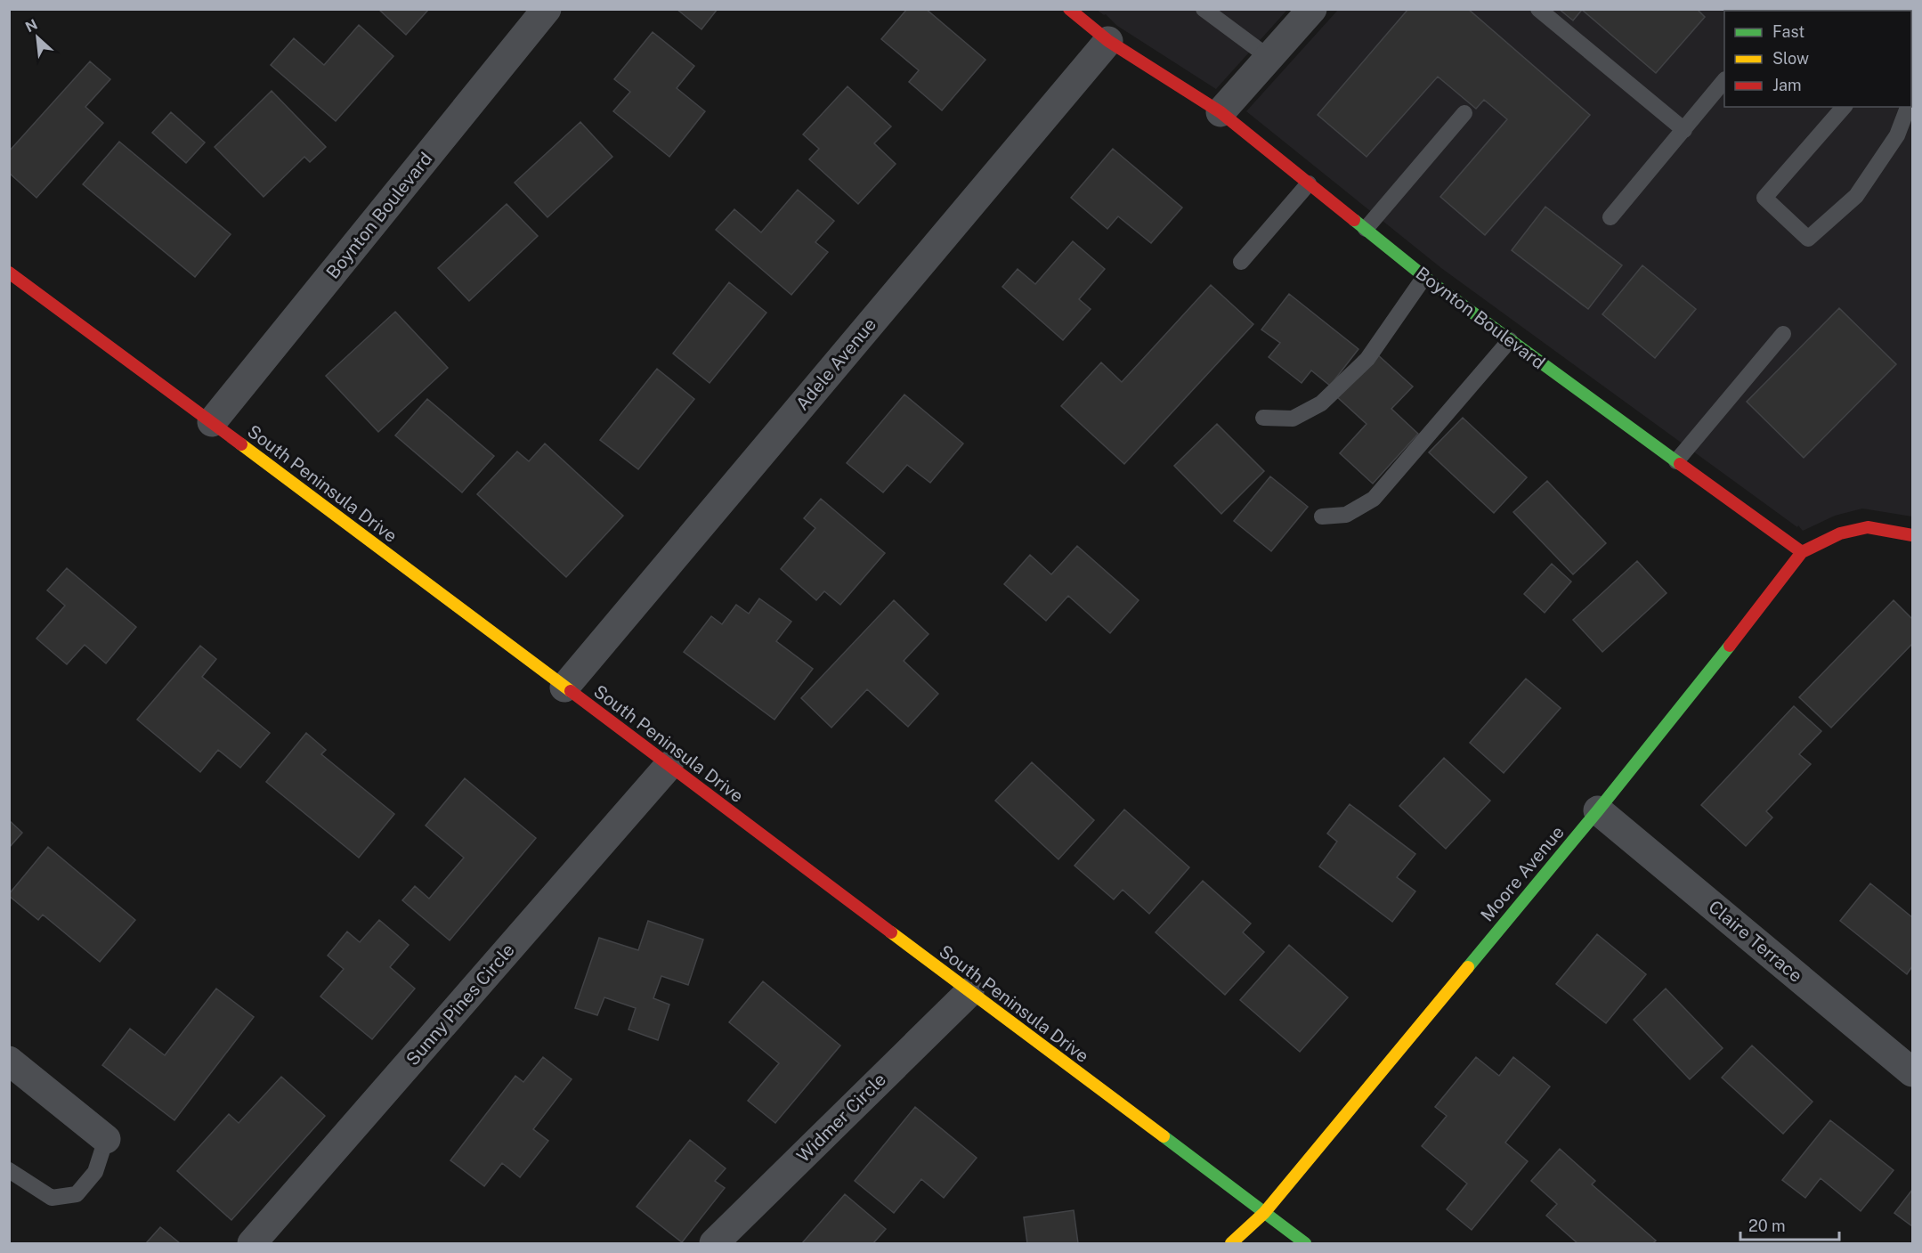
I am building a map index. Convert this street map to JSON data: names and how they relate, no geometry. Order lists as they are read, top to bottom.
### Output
{
  "streets": {
    "street": [
      "Boynton Boulevard",
      "Adele Avenue",
      "South Peninsula Drive",
      "Moore Avenue",
      "Claire Terrace",
      "Sunny Pines Circle",
      "Widmer Circle"
    ]
  },
  "crossings": [
    ["Boynton Boulevard", "Adele Avenue"],
    ["Boynton Boulevard", "South Peninsula Drive"],
    ["Boynton Boulevard", "Moore Avenue"],
    ["Adele Avenue", "South Peninsula Drive"],
    ["South Peninsula Drive", "Moore Avenue"],
    ["South Peninsula Drive", "Sunny Pines Circle"],
    ["South Peninsula Drive", "Widmer Circle"],
    ["Moore Avenue", "Claire Terrace"]
  ],
  "legend": ["Fast", "Slow", "Jam"],
  "scale_bar": "20 m",
  "north": "top left"
}
